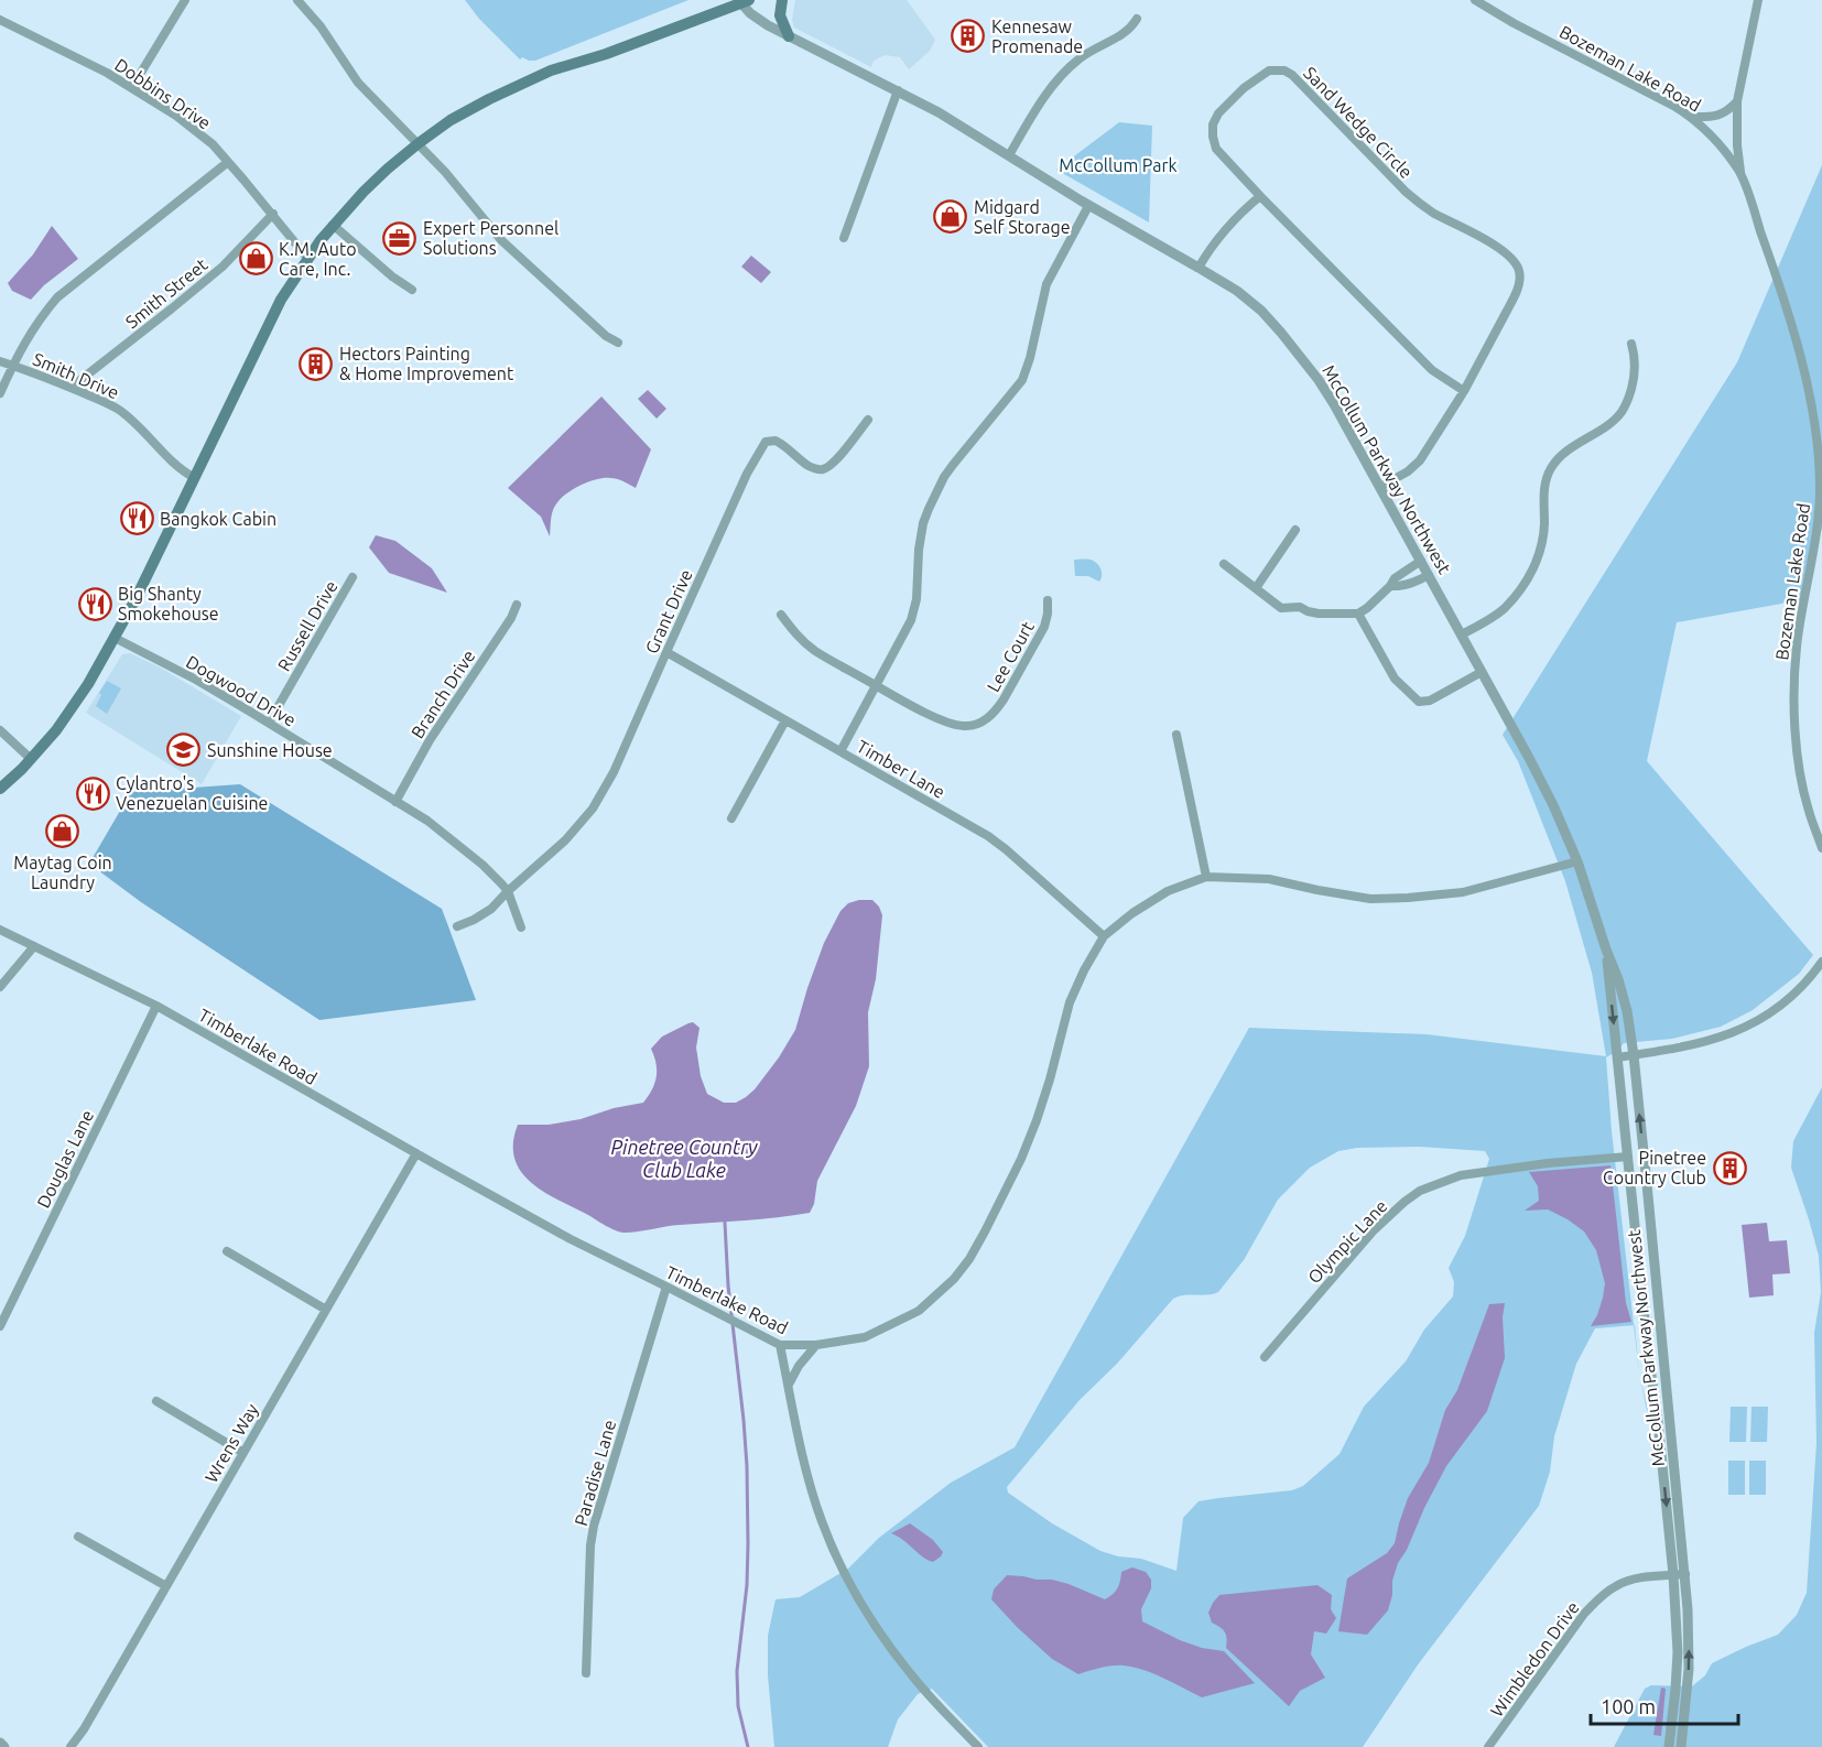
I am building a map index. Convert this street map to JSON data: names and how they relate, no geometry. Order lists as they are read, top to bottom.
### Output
{
  "streets": {
    "street": [
      "Bozeman Lake Road",
      "Dobbins Drive",
      "Sand Wedge Circle",
      "Smith Street",
      "Smith Drive",
      "McCollum Parkway Northwest",
      "Grant Drive",
      "Russell Drive",
      "Lee Court",
      "Dogwood Drive",
      "Branch Drive",
      "Timber Lane",
      "Timberlake Road",
      "Douglas Lane",
      "Olympic Lane",
      "Wrens Way",
      "Paradise Lane",
      "Wimbledon Drive"
    ]
  },
  "crossings": [
    ["Dobbins Drive", "Smith Street"],
    ["Sand Wedge Circle", "McCollum Parkway Northwest"],
    ["Smith Street", "Smith Drive"],
    ["McCollum Parkway Northwest", "Timberlake Road"],
    ["McCollum Parkway Northwest", "Olympic Lane"],
    ["McCollum Parkway Northwest", "Wimbledon Drive"],
    ["Grant Drive", "Dogwood Drive"],
    ["Grant Drive", "Timber Lane"],
    ["Russell Drive", "Dogwood Drive"],
    ["Dogwood Drive", "Branch Drive"],
    ["Timber Lane", "Timberlake Road"],
    ["Timberlake Road", "Douglas Lane"],
    ["Timberlake Road", "Wrens Way"],
    ["Timberlake Road", "Paradise Lane"]
  ],
  "water": ["Pinetree Country Club Lake"],
  "parks": ["McCollum Park"],
  "places": {
    "building": ["Kennesaw Promenade", "Hectors Painting & Home Improvement", "Pinetree Country Club"],
    "shop": ["Midgard Self Storage", "K.M. Auto Care, Inc.", "Maytag Coin Laundry"],
    "office": ["Expert Personnel Solutions"],
    "restaurant": ["Bangkok Cabin", "Big Shanty Smokehouse", "Cylantro's Venezuelan Cuisine"],
    "school or university": ["Sunshine House"]
  },
  "scale_bar": "100 m"
}
